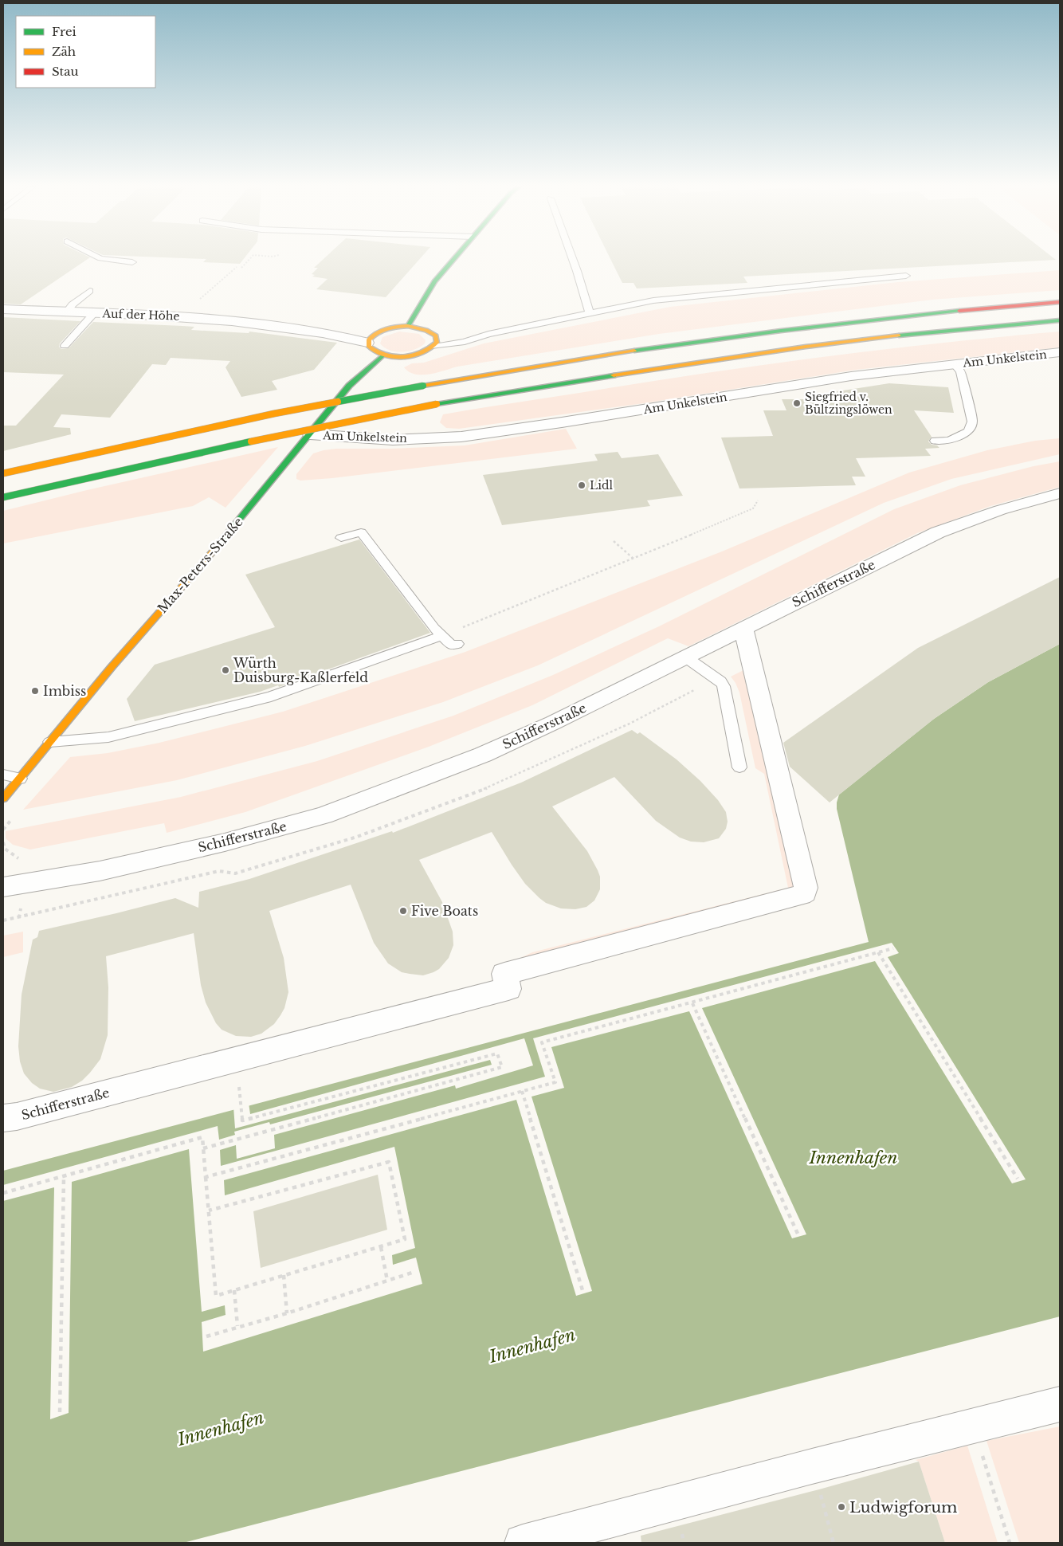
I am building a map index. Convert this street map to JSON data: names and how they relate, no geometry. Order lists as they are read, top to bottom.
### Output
{
  "streets": {
    "main road": ["Max-Peters-Straße"],
    "street": ["Auf der Höhe", "Am Unkelstein", "Schifferstraße"]
  },
  "crossings": [
    ["Am Unkelstein", "Max-Peters-Straße"]
  ],
  "water": ["Innenhafen"],
  "places": [
    "Siegfried v. Bültzingslöwen",
    "Lidl",
    "Würth Duisburg-Kaßlerfeld",
    "Imbiss",
    "Five Boats",
    "Ludwigforum"
  ],
  "legend": ["Frei", "Zäh", "Stau"]
}
